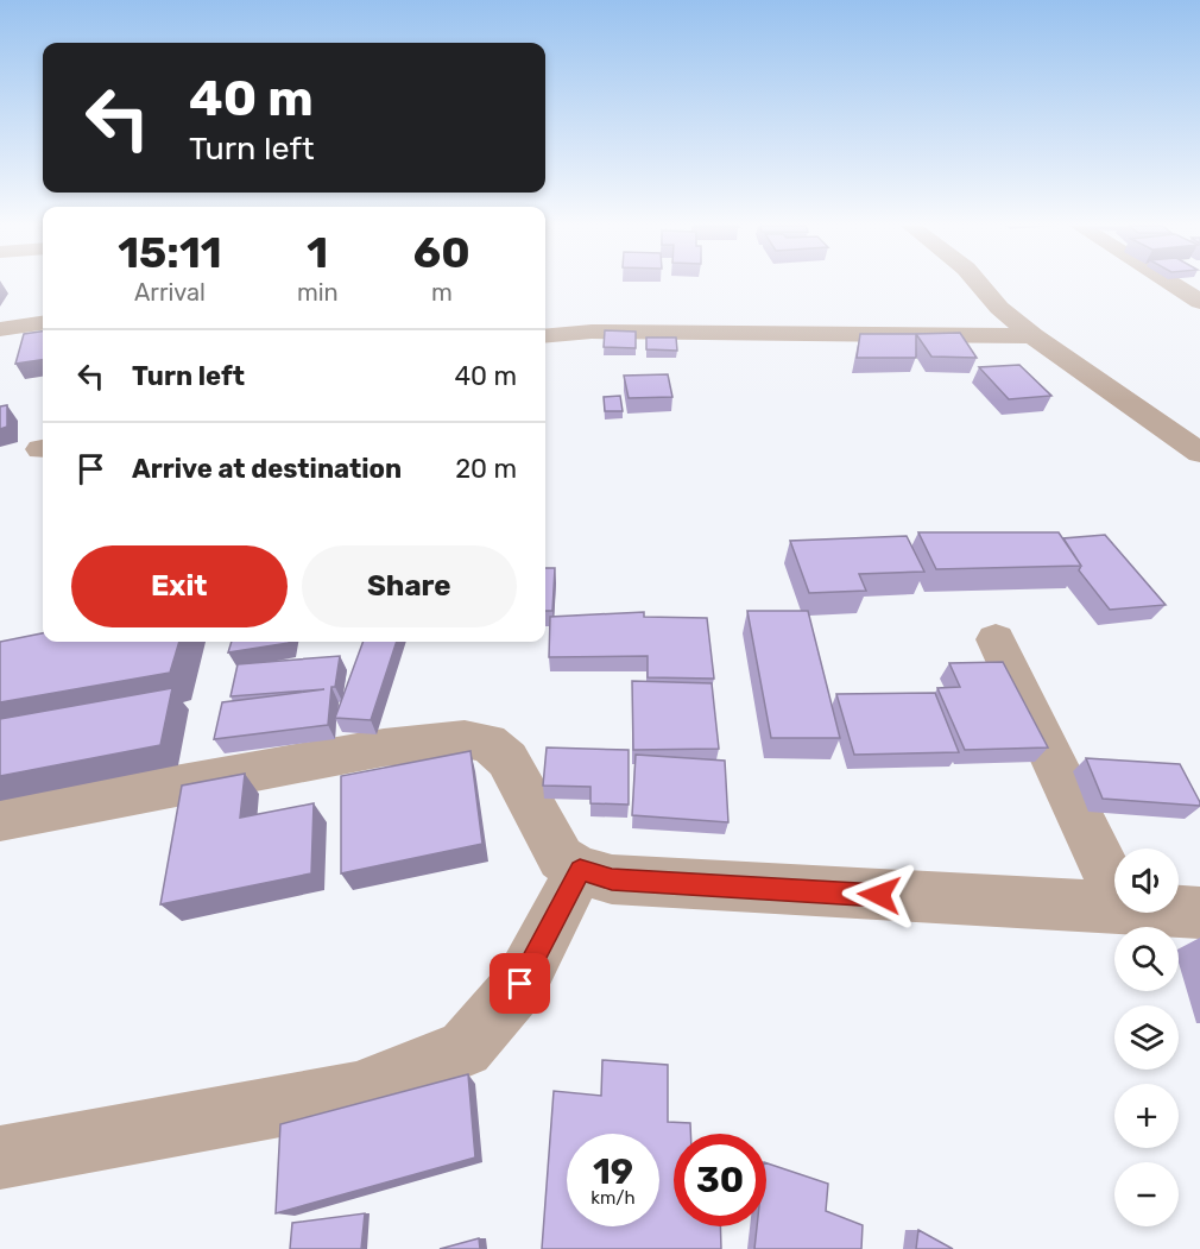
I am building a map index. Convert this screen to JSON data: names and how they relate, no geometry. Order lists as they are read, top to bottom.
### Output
{
  "page": {
    "turn": ["40 m", "Turn left"],
    "eta": [
      "15:11",
      "Arrival",
      "1",
      "min",
      "60",
      "m"
    ],
    "list": [
      {
        "name": "Turn left",
        "value": "40 m"
      },
      {
        "name": "Arrive at destination",
        "value": "20 m"
      }
    ],
    "buttons": ["Exit", "Share"],
    "map_buttons": ["+", "−"],
    "speed": "19 km/h",
    "limit": "30"
  }
}
